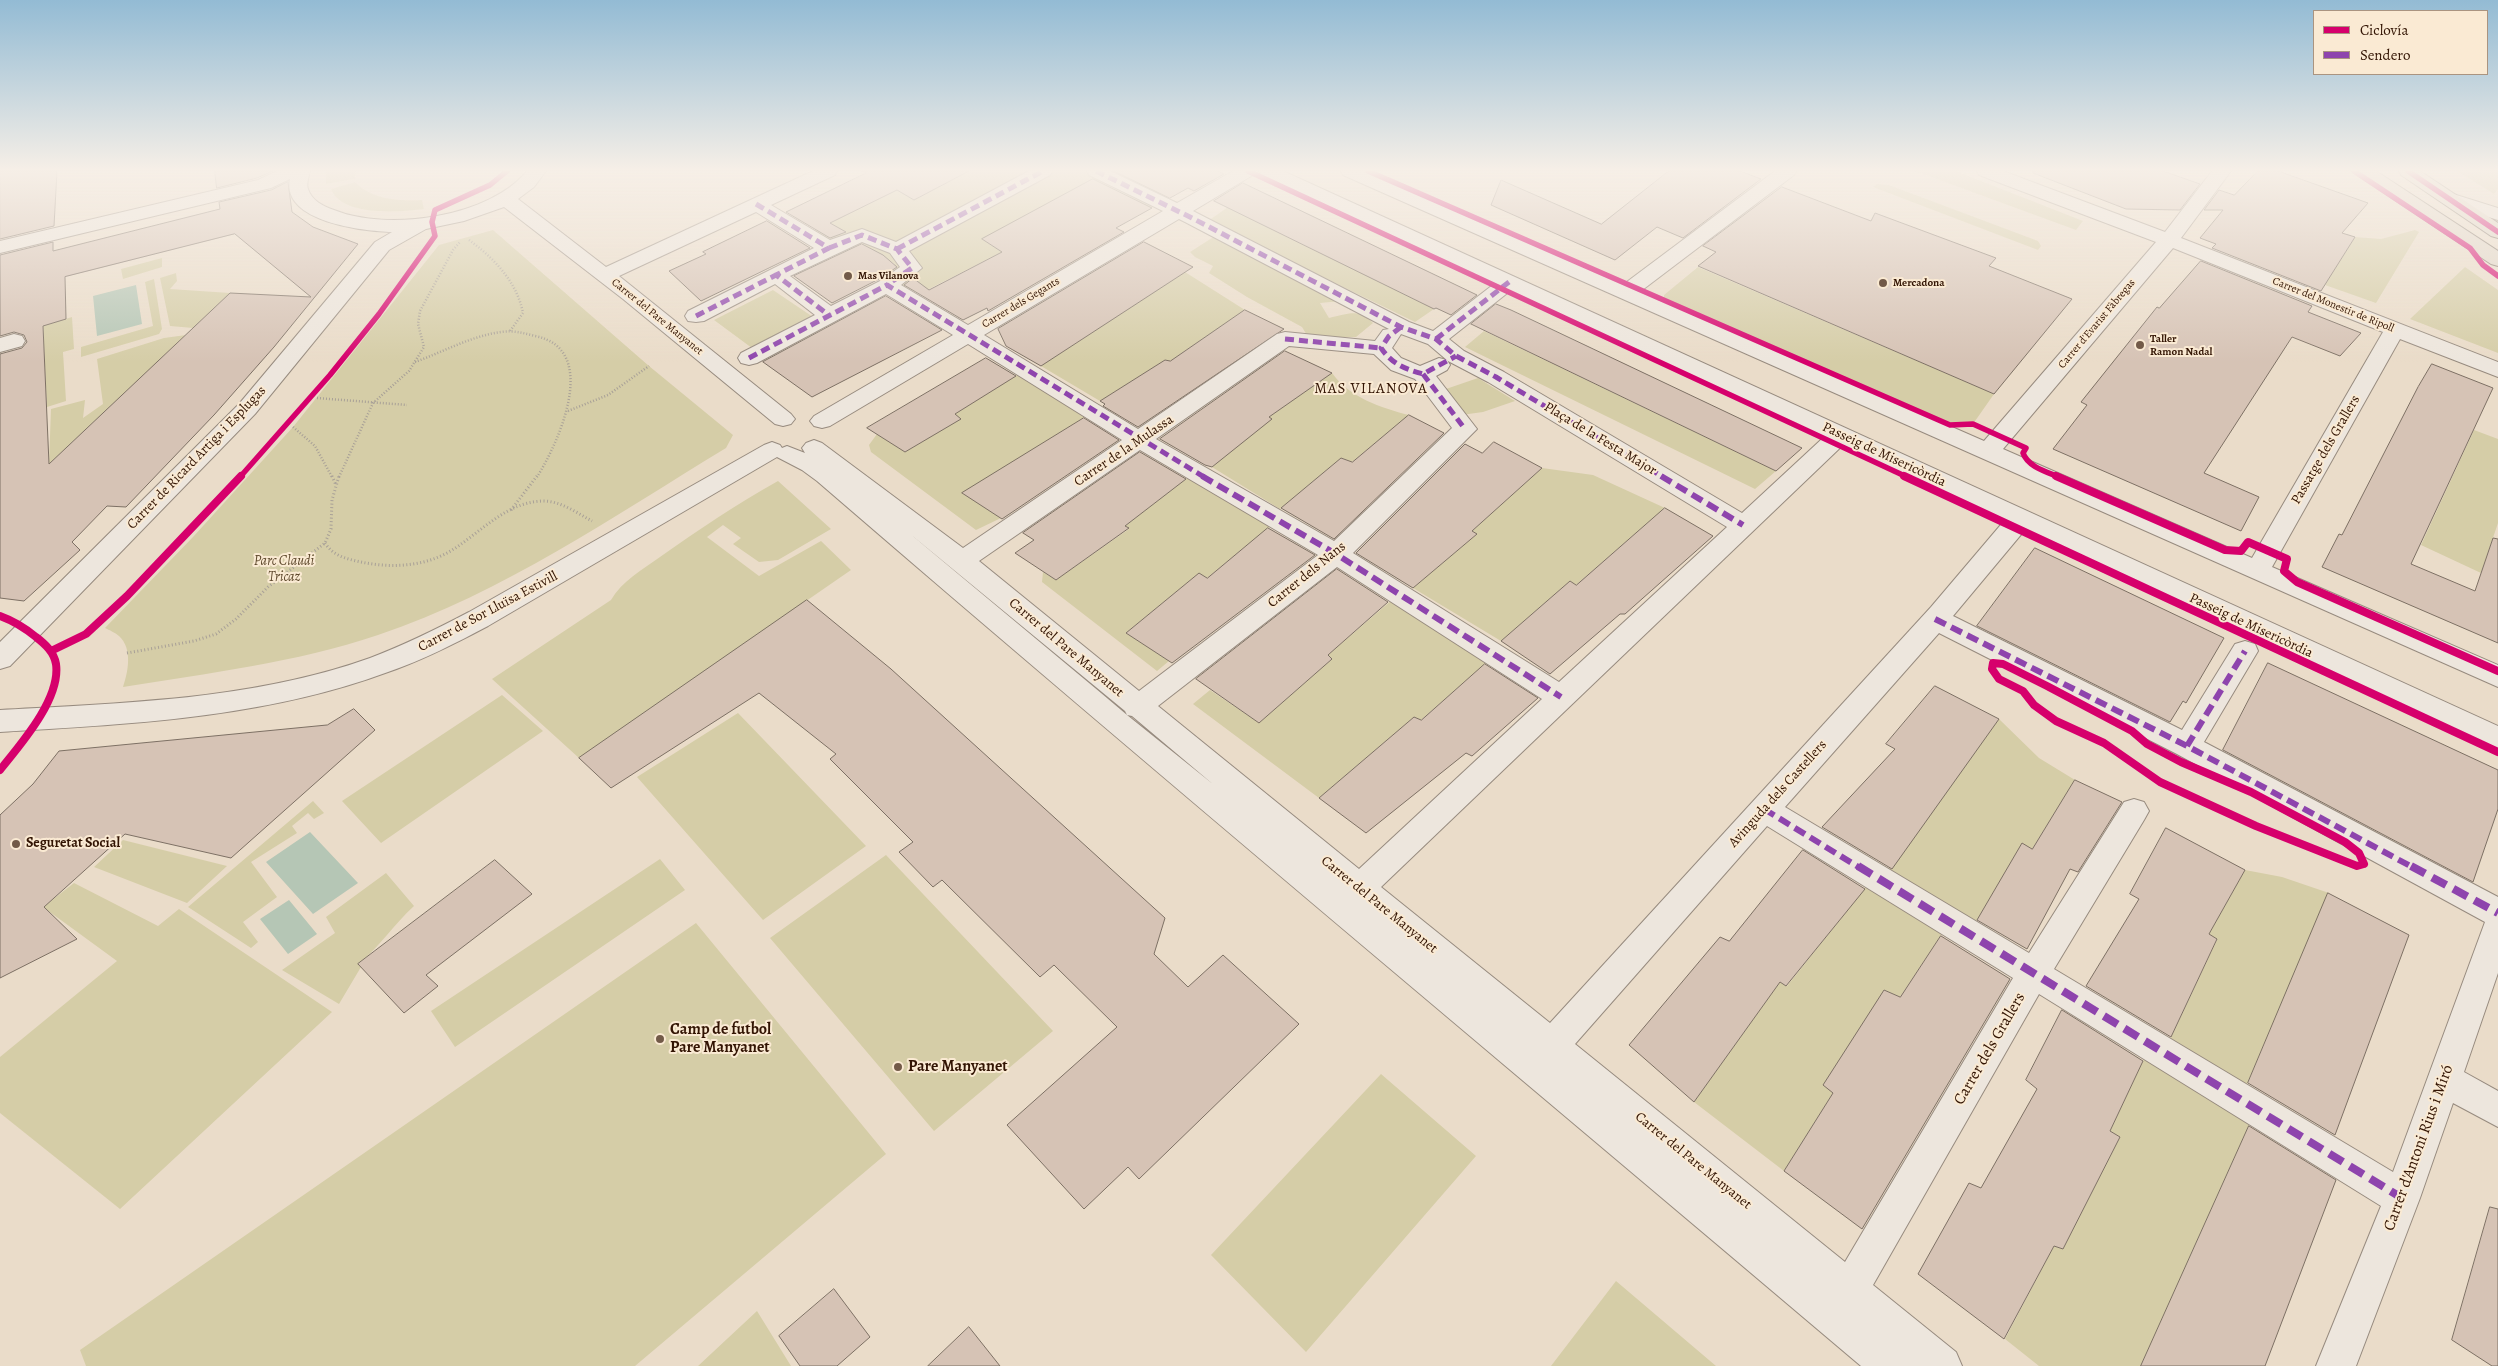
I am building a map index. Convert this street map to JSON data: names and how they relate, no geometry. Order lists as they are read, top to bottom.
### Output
{
  "streets": {
    "street": [
      "Carrer dels Gegants",
      "Carrer del Monestir de Ripoll",
      "Carrer del Pare Manyanet",
      "Carrer d'Evarist Fàbregas",
      "Plaça de la Festa Major",
      "Passatge dels Grallers",
      "Carrer de la Mulassa",
      "Passeig de Misericòrdia",
      "Carrer de Ricard Artiga i Esplugas",
      "Carrer dels Nans",
      "Carrer de Sor Lluïsa Estivill",
      "Avinguda dels Castellers",
      "Carrer dels Grallers",
      "Carrer d'Antoni Rius i Miró"
    ]
  },
  "crossings": [
    ["Carrer del Monestir de Ripoll", "Carrer d'Evarist Fàbregas"],
    ["Carrer del Monestir de Ripoll", "Passatge dels Grallers"],
    ["Carrer del Pare Manyanet", "Carrer de la Mulassa"],
    ["Carrer del Pare Manyanet", "Carrer dels Nans"],
    ["Carrer del Pare Manyanet", "Carrer de Sor Lluïsa Estivill"],
    ["Carrer del Pare Manyanet", "Avinguda dels Castellers"],
    ["Carrer del Pare Manyanet", "Carrer dels Grallers"],
    ["Passeig de Misericòrdia", "Avinguda dels Castellers"]
  ],
  "districts": ["MAS VILANOVA"],
  "parks": ["Parc Claudi Tricaz"],
  "places": [
    "Mas Vilanova",
    "Mercadona",
    "Taller Ramon Nadal",
    "Seguretat Social",
    "Camp de futbol Pare Manyanet",
    "Pare Manyanet"
  ],
  "legend": ["Ciclovía", "Sendero"]
}
